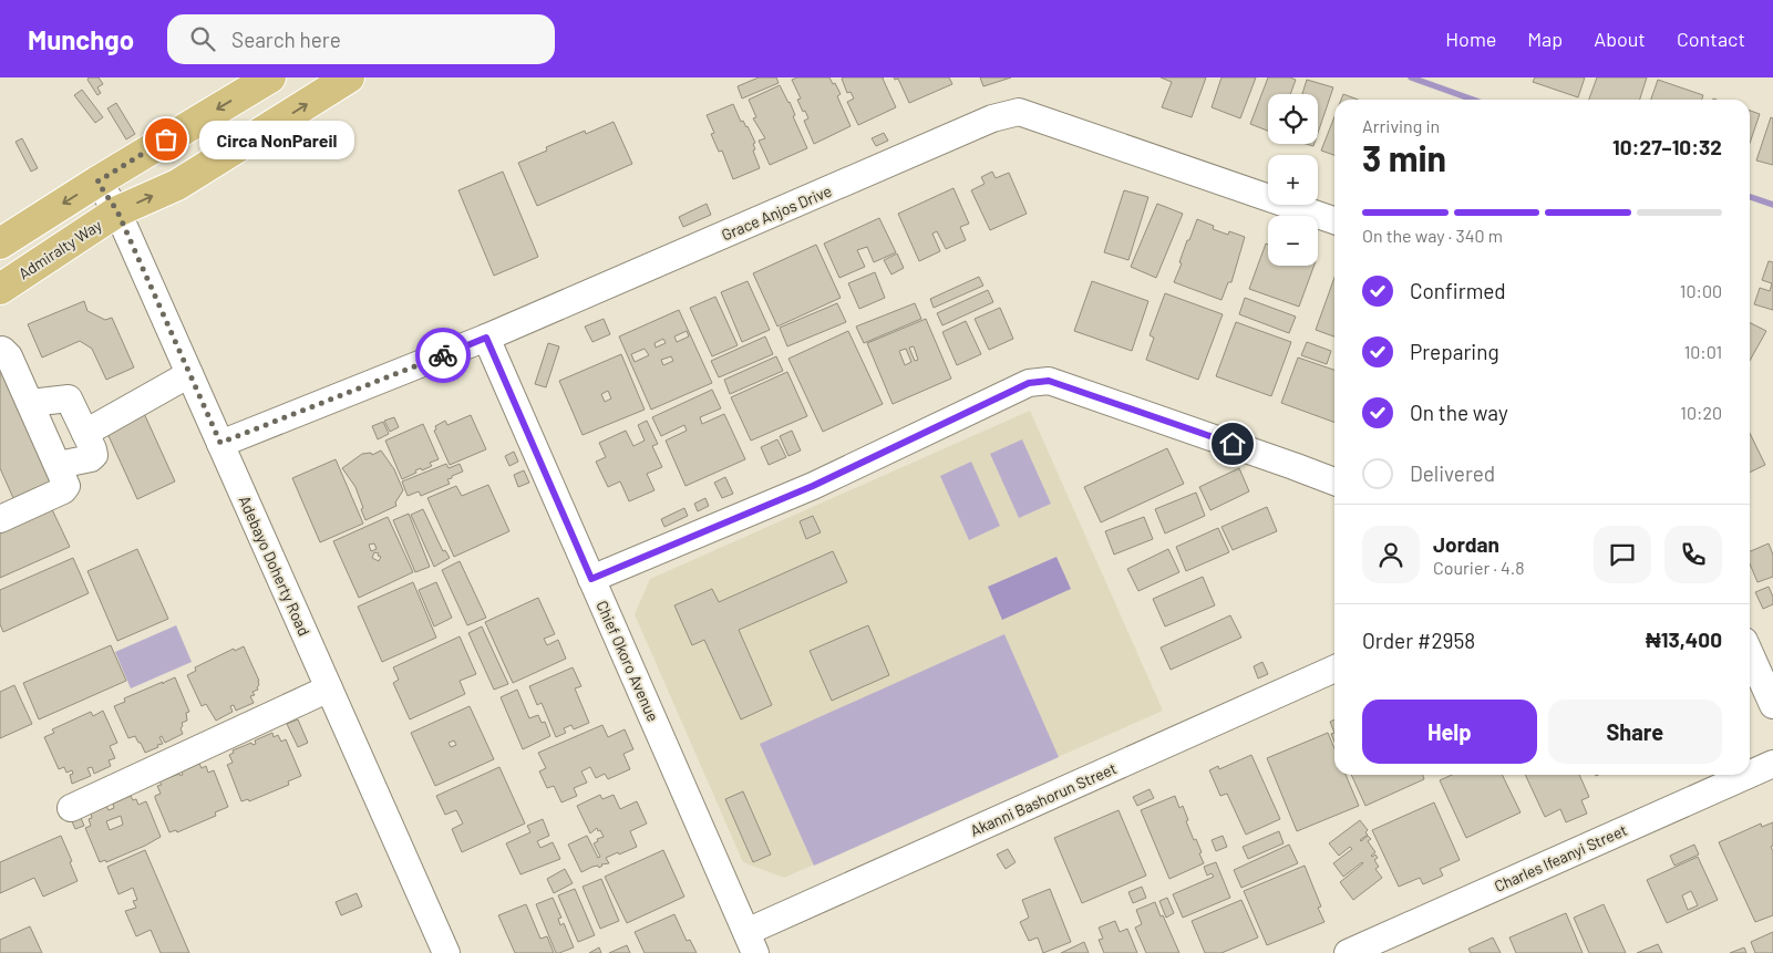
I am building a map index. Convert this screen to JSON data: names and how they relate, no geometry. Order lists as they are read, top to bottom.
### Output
{
  "streets": {
    "main road": ["Admiralty Way"],
    "street": [
      "Grace Anjos Drive",
      "Adebayo Doherty Road",
      "Chief Okoro Avenue",
      "Akanni Bashorun Street",
      "Charles Ifeanyi Street"
    ]
  },
  "crossings": [
    ["Grace Anjos Drive", "Adebayo Doherty Road"],
    ["Grace Anjos Drive", "Chief Okoro Avenue"],
    ["Admiralty Way", "Adebayo Doherty Road"],
    ["Chief Okoro Avenue", "Akanni Bashorun Street"]
  ],
  "places": ["Circa NonPareil"],
  "page": {
    "header": "Munchgo",
    "search": "Search here",
    "nav": [
      "Home",
      "Map",
      "About",
      "Contact"
    ],
    "map_buttons": ["+", "−"],
    "heading": ["3 min", "Arriving in", "10:27–10:32"],
    "panel": [
      "Jordan",
      "Courier · 4.8",
      "Order #2958",
      "₦13,400"
    ],
    "bubble": "Circa NonPareil",
    "bar": "On the way · 340 m",
    "list": [
      ["Confirmed", "10:00"],
      ["Preparing", "10:01"],
      ["On the way", "10:20"],
      "Delivered"
    ],
    "buttons": ["Help", "Share"]
  }
}
